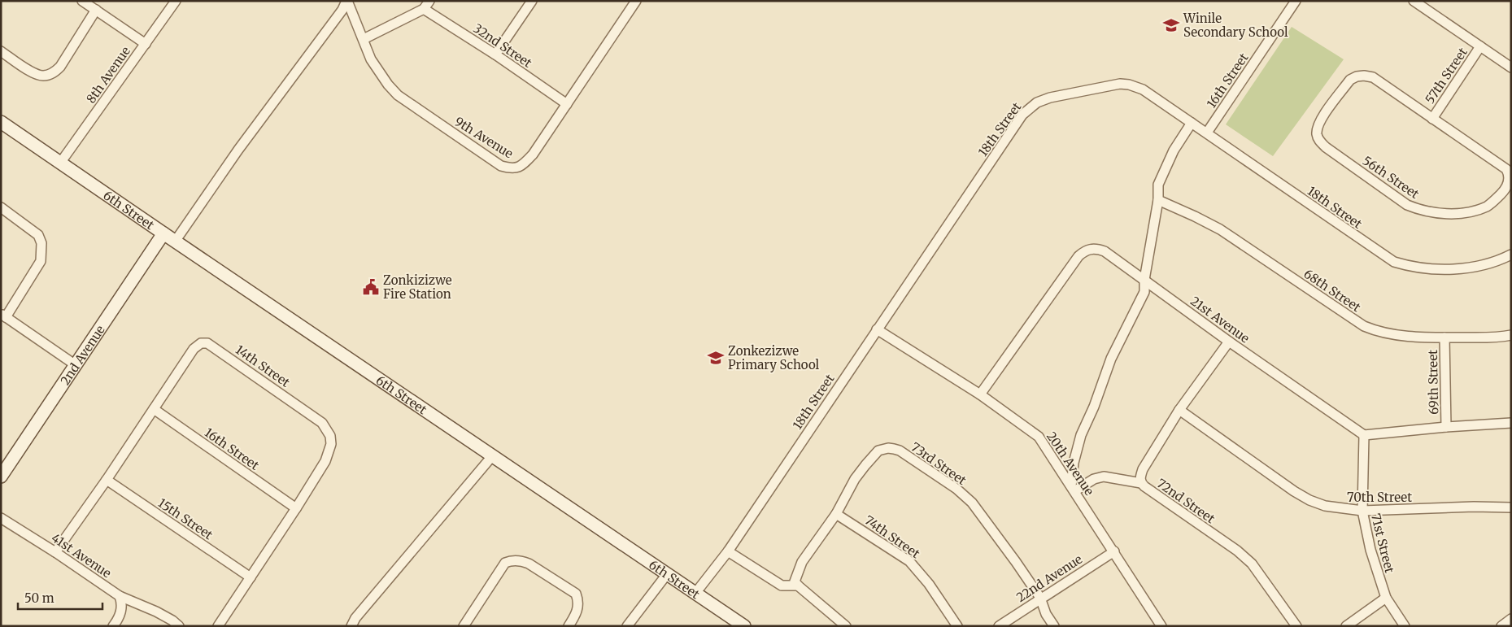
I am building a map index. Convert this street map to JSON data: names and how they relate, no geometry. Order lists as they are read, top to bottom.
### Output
{
  "streets": {
    "street": [
      "32nd Street",
      "8th Avenue",
      "57th Street",
      "16th Street",
      "18th Street",
      "9th Avenue",
      "56th Street",
      "6th Street",
      "68th Street",
      "21st Avenue",
      "2nd Avenue",
      "14th Street",
      "69th Street",
      "73rd Street",
      "20th Avenue",
      "70th Street",
      "72nd Street",
      "15th Street",
      "74th Street",
      "71st Street",
      "41st Avenue",
      "22nd Avenue"
    ]
  },
  "crossings": [
    ["32nd Street", "9th Avenue"],
    ["8th Avenue", "6th Street"],
    ["57th Street", "56th Street"],
    ["16th Street", "18th Street"],
    ["16th Street", "14th Street"],
    ["18th Street", "6th Street"],
    ["18th Street", "20th Avenue"],
    ["6th Street", "2nd Avenue"],
    ["68th Street", "69th Street"],
    ["21st Avenue", "20th Avenue"],
    ["21st Avenue", "72nd Street"],
    ["21st Avenue", "71st Street"],
    ["14th Street", "15th Street"],
    ["14th Street", "41st Avenue"],
    ["73rd Street", "74th Street"],
    ["73rd Street", "22nd Avenue"],
    ["20th Avenue", "22nd Avenue"],
    ["70th Street", "72nd Street"],
    ["70th Street", "71st Street"]
  ],
  "places": {
    "school or university": ["Winile Secondary School", "Zonkezizwe Primary School"],
    "public building": ["Zonkizizwe Fire Station"]
  },
  "scale_bar": "50 m"
}
